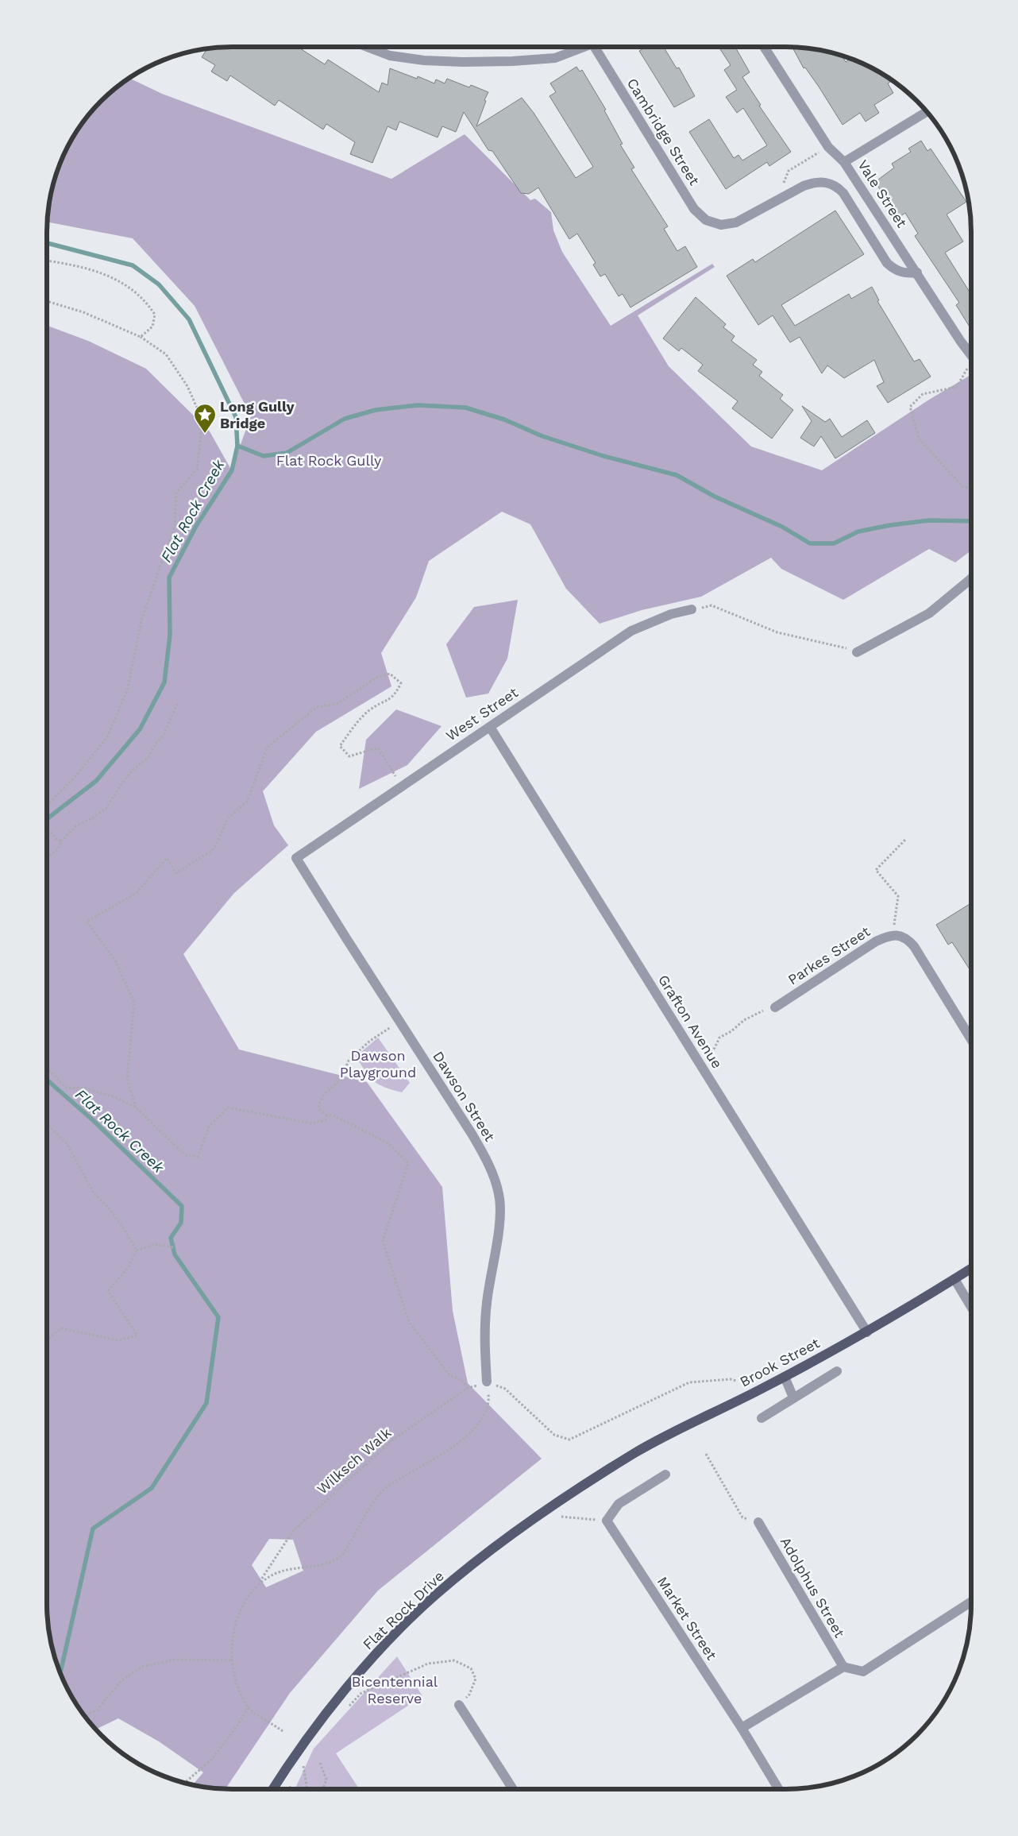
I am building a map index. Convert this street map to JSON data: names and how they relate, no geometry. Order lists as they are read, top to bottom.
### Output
{
  "streets": {
    "main road": ["Brook Street", "Flat Rock Drive"],
    "street": [
      "Cambridge Street",
      "Vale Street",
      "West Street",
      "Parkes Street",
      "Grafton Avenue",
      "Dawson Street",
      "Adolphus Street",
      "Market Street"
    ],
    "path": ["Wilksch Walk"]
  },
  "crossings": [
    ["Cambridge Street", "Vale Street"],
    ["West Street", "Grafton Avenue"],
    ["West Street", "Dawson Street"],
    ["Grafton Avenue", "Brook Street"],
    ["Dawson Street", "Wilksch Walk"],
    ["Brook Street", "Flat Rock Drive"]
  ],
  "water": ["Flat Rock Creek"],
  "parks": ["Flat Rock Gully", "Dawson Playground", "Bicentennial Reserve"],
  "places": {
    "place": ["Long Gully Bridge"]
  }
}
